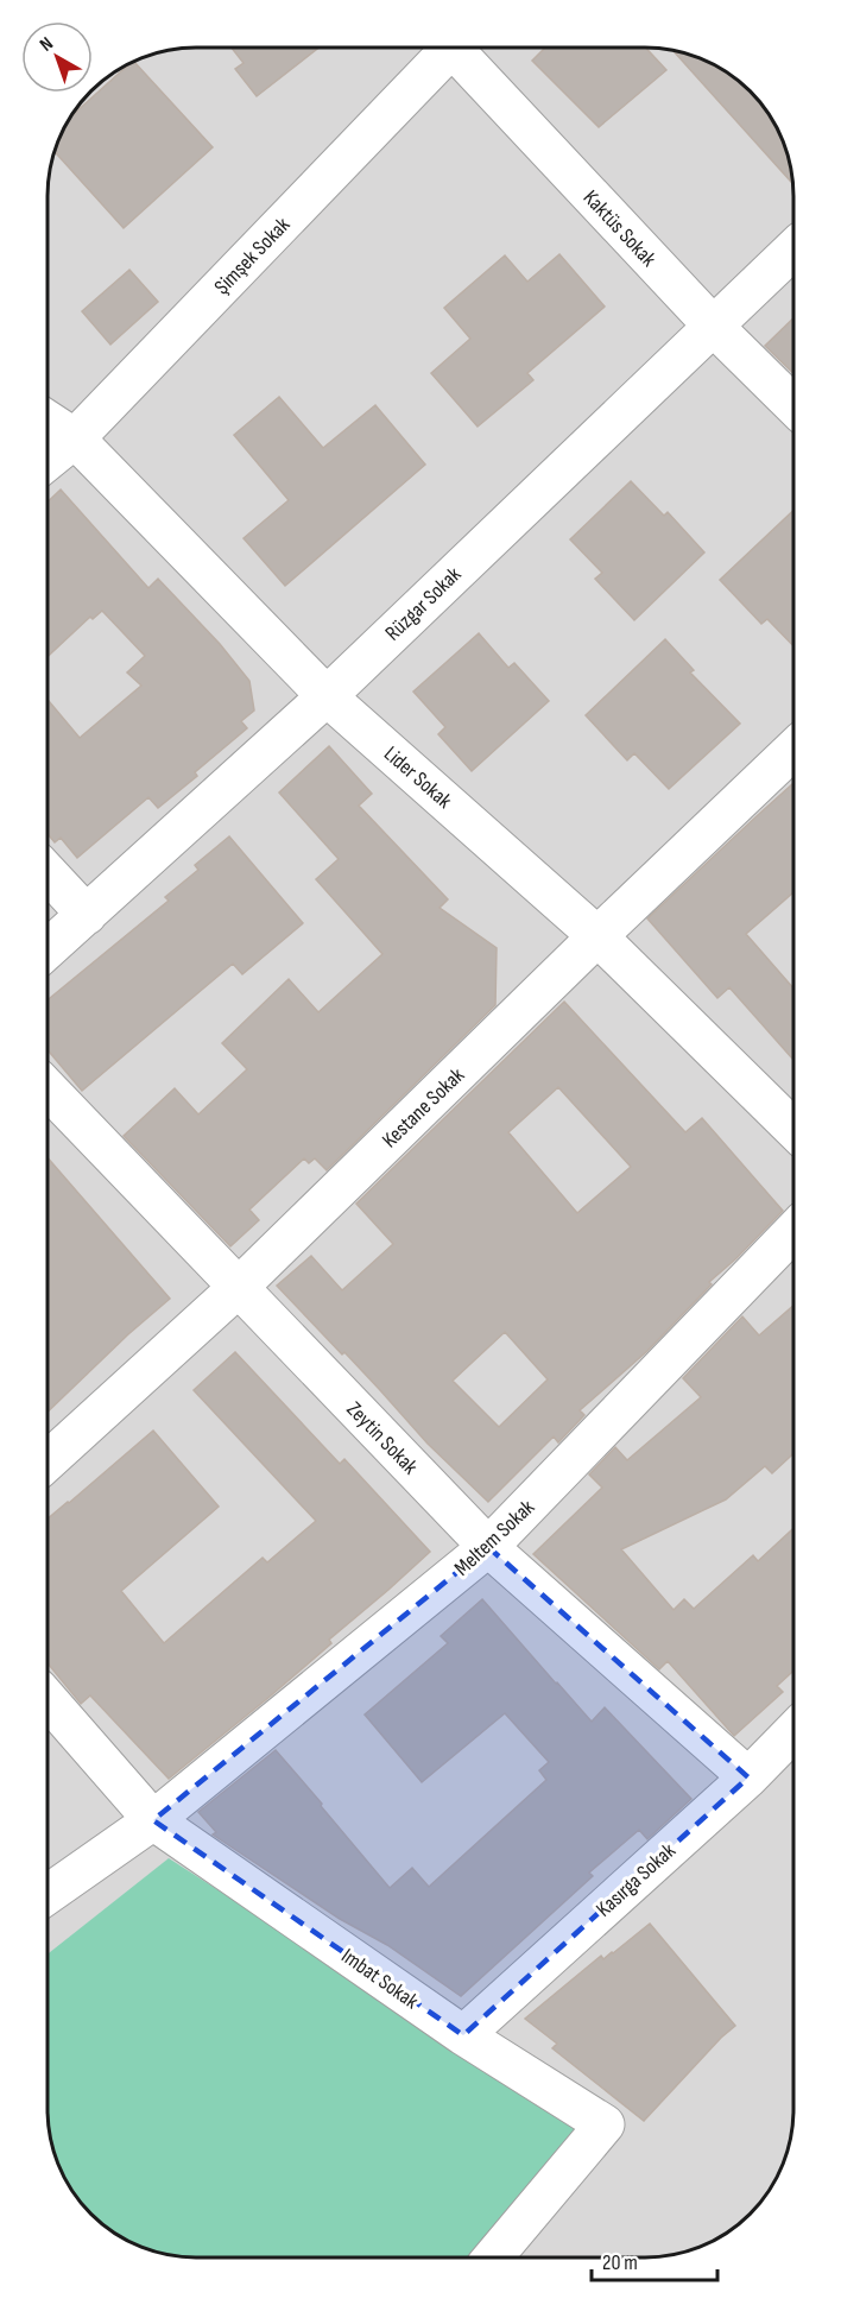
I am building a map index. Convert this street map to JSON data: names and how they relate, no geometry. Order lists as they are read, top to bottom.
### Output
{
  "streets": {
    "street": [
      "Kaktüs Sokak",
      "Şimşek Sokak",
      "Rüzgar Sokak",
      "Lider Sokak",
      "Kestane Sokak",
      "Zeytin Sokak",
      "Meltem Sokak",
      "Kasırga Sokak",
      "Imbat Sokak"
    ]
  },
  "crossings": [
    ["Kaktüs Sokak", "Rüzgar Sokak"],
    ["Şimşek Sokak", "Lider Sokak"],
    ["Rüzgar Sokak", "Lider Sokak"],
    ["Lider Sokak", "Kestane Sokak"],
    ["Kestane Sokak", "Zeytin Sokak"],
    ["Zeytin Sokak", "Meltem Sokak"],
    ["Zeytin Sokak", "Kasırga Sokak"],
    ["Meltem Sokak", "Imbat Sokak"],
    ["Kasırga Sokak", "Imbat Sokak"]
  ],
  "scale_bar": "20 m",
  "north": "top left"
}
